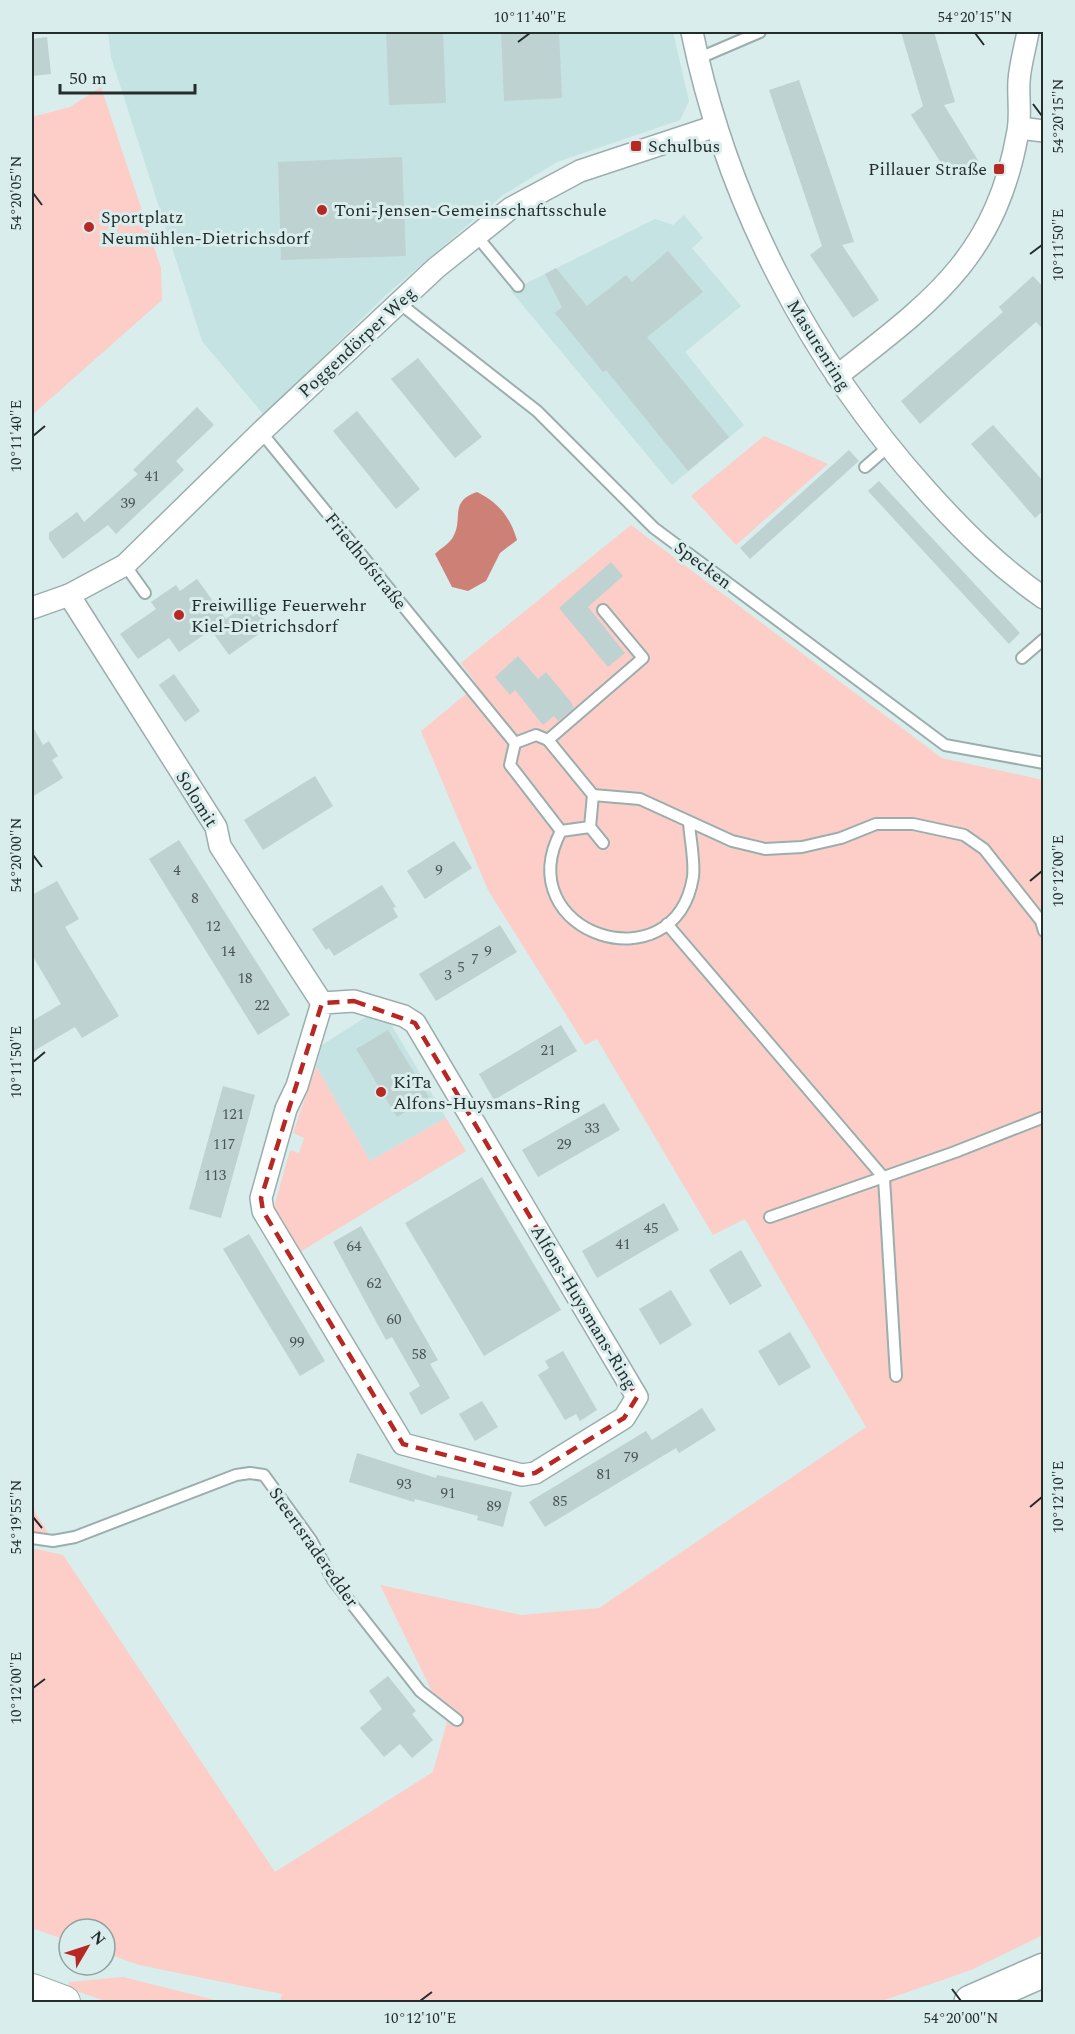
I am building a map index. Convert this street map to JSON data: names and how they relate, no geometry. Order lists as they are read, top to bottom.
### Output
{
  "streets": {
    "street": [
      "Poggendörper Weg",
      "Masurenring",
      "Solomit",
      "Alfons-Huysmans-Ring"
    ],
    "lane": ["Friedhofstraße", "Specken", "Steertsraderedder"]
  },
  "crossings": [
    ["Poggendörper Weg", "Masurenring"],
    ["Poggendörper Weg", "Friedhofstraße"],
    ["Poggendörper Weg", "Specken"],
    ["Poggendörper Weg", "Solomit"],
    ["Solomit", "Alfons-Huysmans-Ring"]
  ],
  "places": {
    "transit": ["Schulbus", "Pillauer Straße"],
    "other": [
      "Toni-Jensen-Gemeinschaftsschule",
      "Sportplatz Neumühlen-Dietrichsdorf",
      "Freiwillige Feuerwehr Kiel-Dietrichsdorf",
      "KiTa Alfons-Huysmans-Ring"
    ]
  },
  "house_numbers": [
    "41",
    "39",
    "4",
    "9",
    "8",
    "12",
    "14",
    "9",
    "7",
    "5",
    "3",
    "18",
    "22",
    "21",
    "121",
    "33",
    "117",
    "29",
    "113",
    "45",
    "41",
    "64",
    "62",
    "60",
    "99",
    "58",
    "79",
    "81",
    "93",
    "91",
    "85",
    "89"
  ],
  "scale_bar": "50 m",
  "north": "top right",
  "coordinates": [
    "10°11'40\"E",
    "54°20'15\"N",
    "54°20'05\"N",
    "10°11'50\"E",
    "54°20'00\"N",
    "10°12'00\"E",
    "10°12'10\"E",
    "54°19'55\"N"
  ]
}
